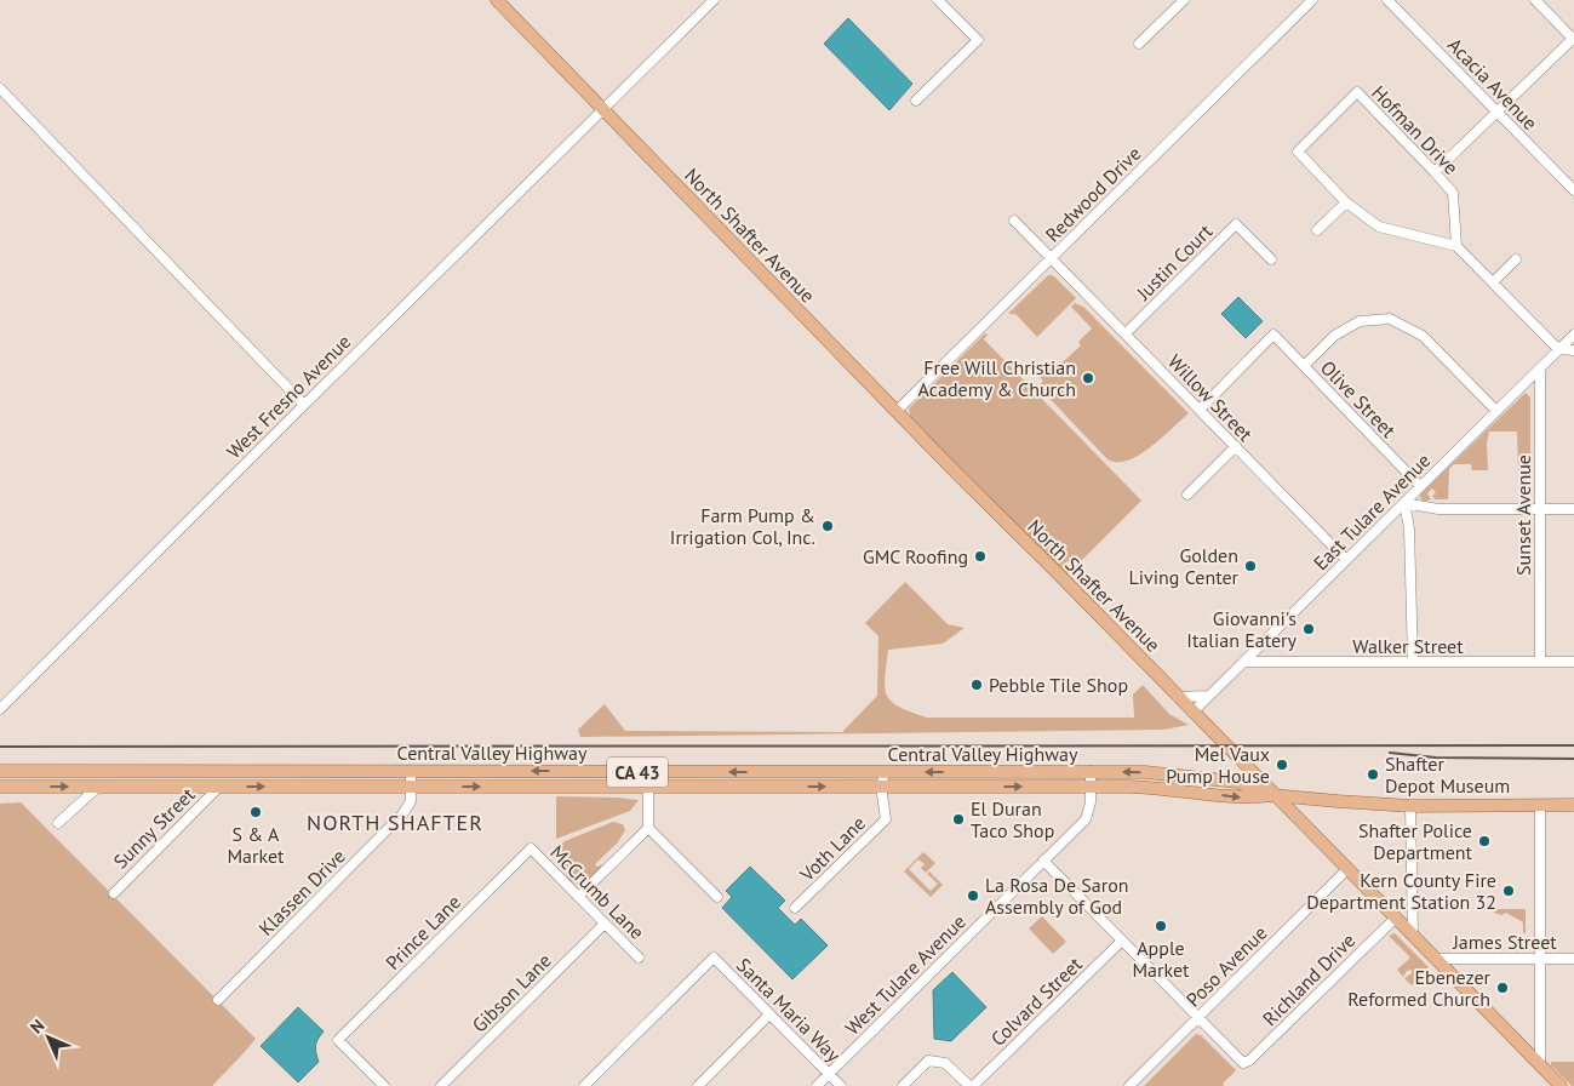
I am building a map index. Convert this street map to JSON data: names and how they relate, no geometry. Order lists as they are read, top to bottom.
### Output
{
  "streets": {
    "main road": ["North Shafter Avenue", "Central Valley Highway", "CA 43"],
    "street": [
      "Acacia Avenue",
      "Hofman Drive",
      "Redwood Drive",
      "Justin Court",
      "West Fresno Avenue",
      "Willow Street",
      "Olive Street",
      "East Tulare Avenue",
      "Sunset Avenue",
      "Walker Street",
      "Sunny Street",
      "Voth Lane",
      "Klassen Drive",
      "McCrumb Lane",
      "Prince Lane",
      "James Street",
      "Poso Avenue",
      "West Tulare Avenue",
      "Richland Drive",
      "Gibson Lane",
      "Colvard Street",
      "Santa Maria Way"
    ]
  },
  "crossings": [
    ["Redwood Drive", "North Shafter Avenue"],
    ["Redwood Drive", "Willow Street"],
    ["North Shafter Avenue", "West Fresno Avenue"],
    ["North Shafter Avenue", "East Tulare Avenue"],
    ["North Shafter Avenue", "Central Valley Highway"],
    ["North Shafter Avenue", "James Street"],
    ["North Shafter Avenue", "Poso Avenue"],
    ["North Shafter Avenue", "Richland Drive"],
    ["Justin Court", "Willow Street"],
    ["Willow Street", "Olive Street"],
    ["Willow Street", "East Tulare Avenue"],
    ["Olive Street", "East Tulare Avenue"],
    ["East Tulare Avenue", "Sunset Avenue"],
    ["East Tulare Avenue", "Walker Street"],
    ["Sunset Avenue", "Walker Street"],
    ["Central Valley Highway", "Sunny Street"],
    ["Central Valley Highway", "Voth Lane"],
    ["Central Valley Highway", "Klassen Drive"],
    ["Central Valley Highway", "West Tulare Avenue"],
    ["McCrumb Lane", "Prince Lane"],
    ["McCrumb Lane", "Gibson Lane"],
    ["Poso Avenue", "Richland Drive"],
    ["West Tulare Avenue", "Santa Maria Way"]
  ],
  "districts": ["NORTH SHAFTER"],
  "places": [
    "Free Will Christian Academy & Church",
    "Farm Pump & Irrigation Col, Inc.",
    "GMC Roofing",
    "Golden Living Center",
    "Giovanni's Italian Eatery",
    "Pebble Tile Shop",
    "Mel Vaux Pump House",
    "Shafter Depot Museum",
    "S & A Market",
    "El Duran Taco Shop",
    "Shafter Police Department",
    "Kern County Fire Department Station 32",
    "La Rosa De Saron Assembly of God",
    "Apple Market",
    "Ebenezer Reformed Church"
  ],
  "north": "top left"
}
